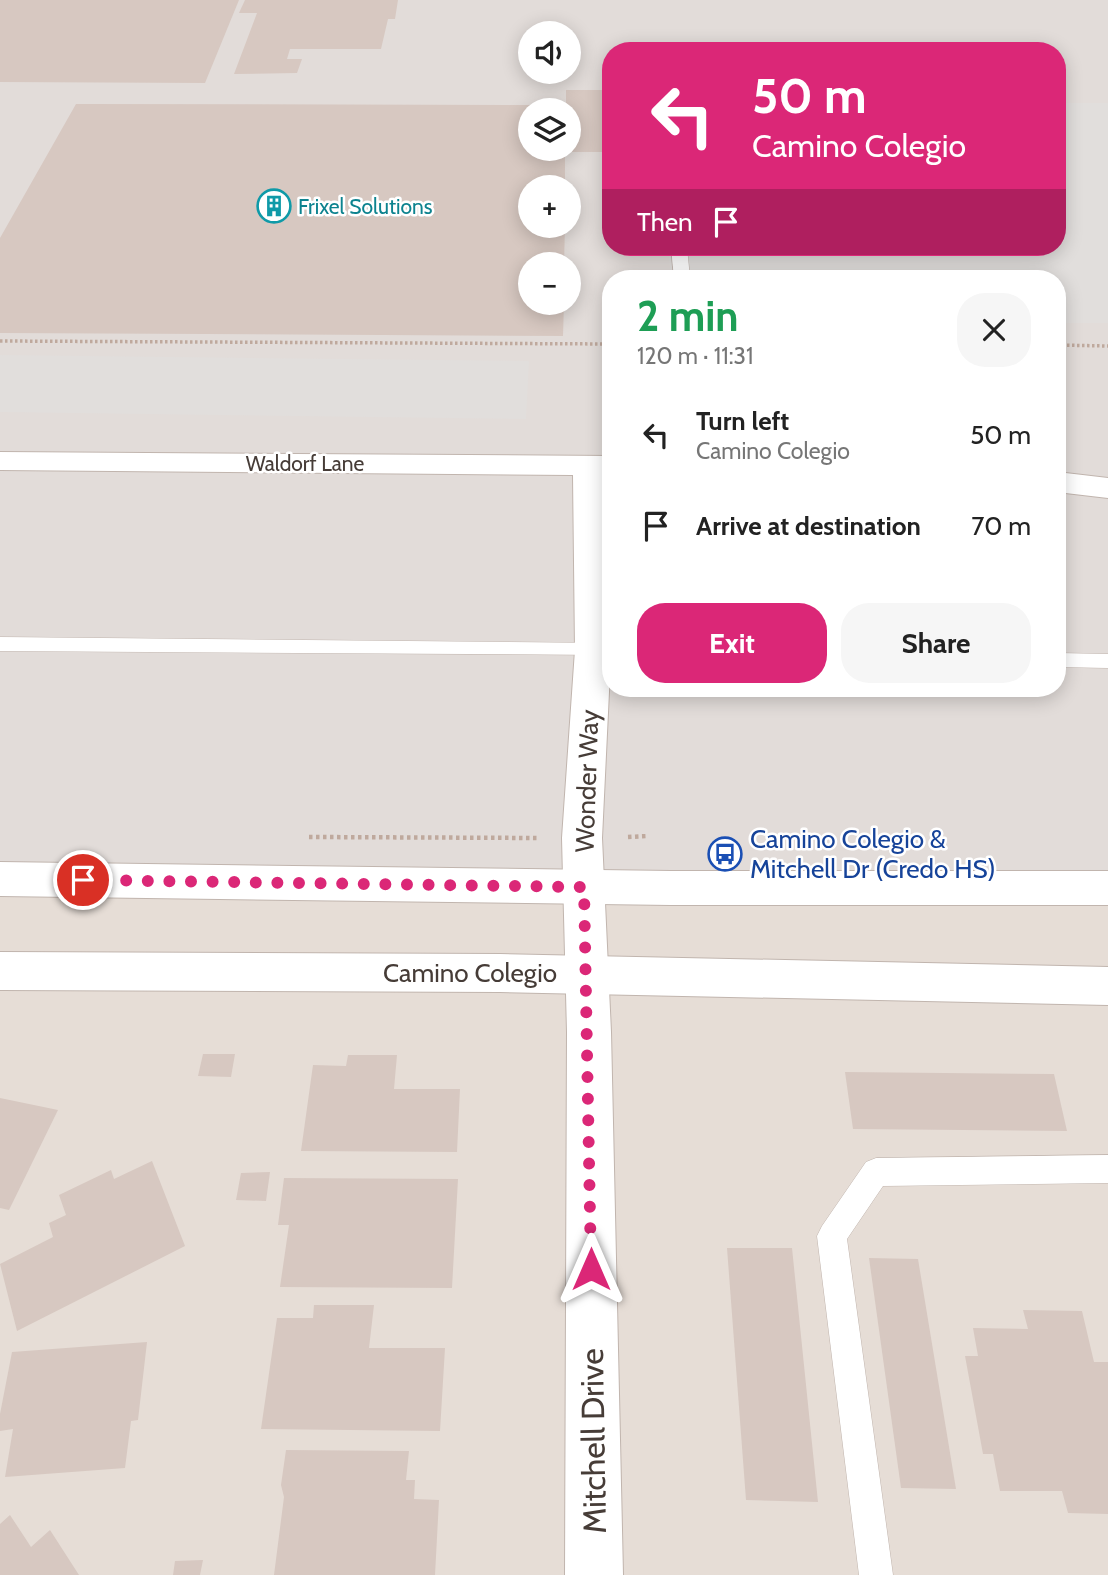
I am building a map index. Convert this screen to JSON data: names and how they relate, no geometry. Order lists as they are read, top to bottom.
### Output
{
  "streets": {
    "street": [
      "Waldorf Lane",
      "Wonder Way",
      "Camino Colegio",
      "Mitchell Drive"
    ]
  },
  "crossings": [
    ["Waldorf Lane", "Wonder Way"],
    ["Wonder Way", "Mitchell Drive"],
    ["Camino Colegio", "Mitchell Drive"]
  ],
  "places": {
    "building": ["Frixel Solutions"],
    "bus stop": ["Camino Colegio & Mitchell Dr (Credo HS)"]
  },
  "page": {
    "map_buttons": ["+", "−"],
    "turn": ["50 m", "Camino Colegio"],
    "then": "Then",
    "heading": ["2 min", "120 m · 11:31"],
    "list": [
      {
        "name": "Turn left",
        "note": "Camino Colegio",
        "value": "50 m"
      },
      {
        "name": "Arrive at destination",
        "value": "70 m"
      }
    ],
    "buttons": ["Exit", "Share"]
  }
}
